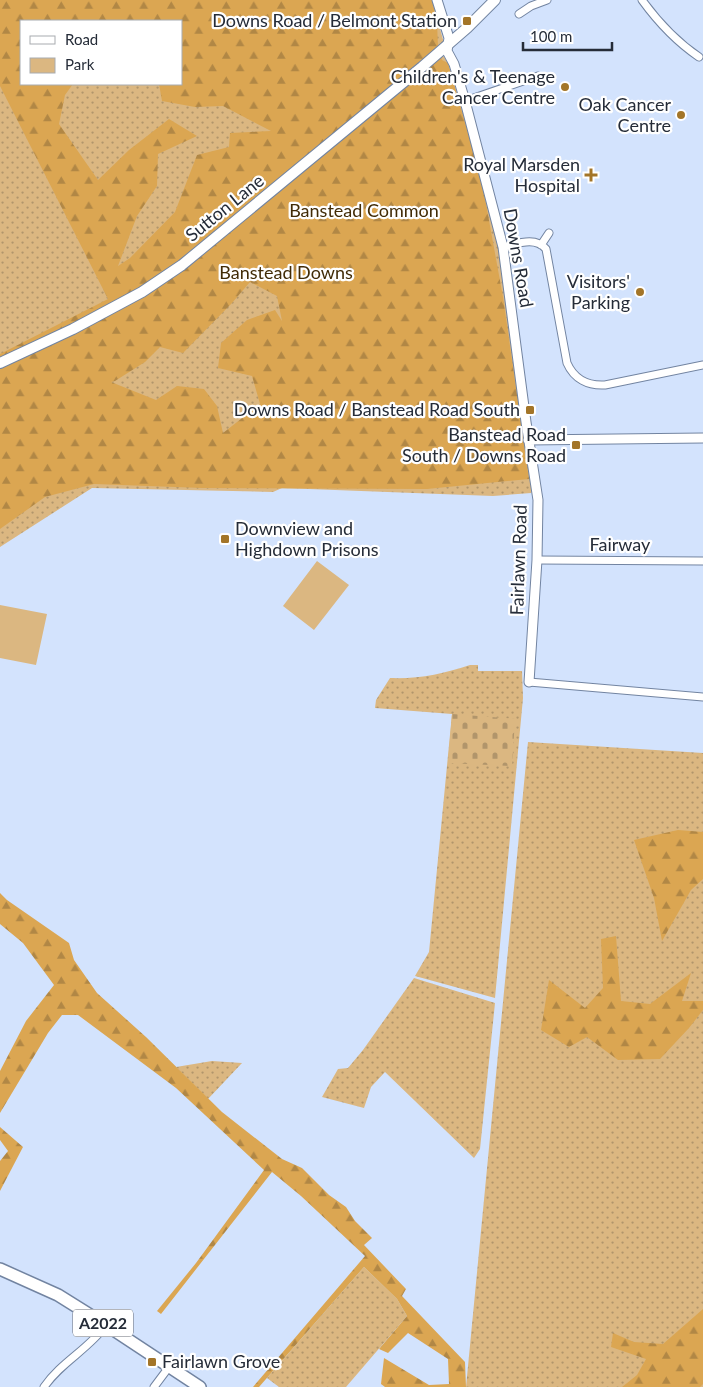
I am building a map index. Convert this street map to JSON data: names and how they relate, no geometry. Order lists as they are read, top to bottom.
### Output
{
  "streets": {
    "main road": ["Sutton Lane", "A2022"],
    "street": ["Downs Road", "Fairway", "Fairlawn Road"]
  },
  "crossings": [
    ["Sutton Lane", "Downs Road"],
    ["Downs Road", "Fairlawn Road"],
    ["Fairway", "Fairlawn Road"]
  ],
  "parks": ["Banstead Common", "Banstead Downs"],
  "places": {
    "transit": [
      "Downs Road / Belmont Station",
      "Downs Road / Banstead Road South",
      "Banstead Road South / Downs Road",
      "Downview and Highdown Prisons",
      "Fairlawn Grove"
    ],
    "other": ["Children's & Teenage Cancer Centre", "Oak Cancer Centre", "Visitors' Parking"],
    "health": ["Royal Marsden Hospital"]
  },
  "legend": ["Road", "Park"],
  "scale_bar": "100 m"
}
